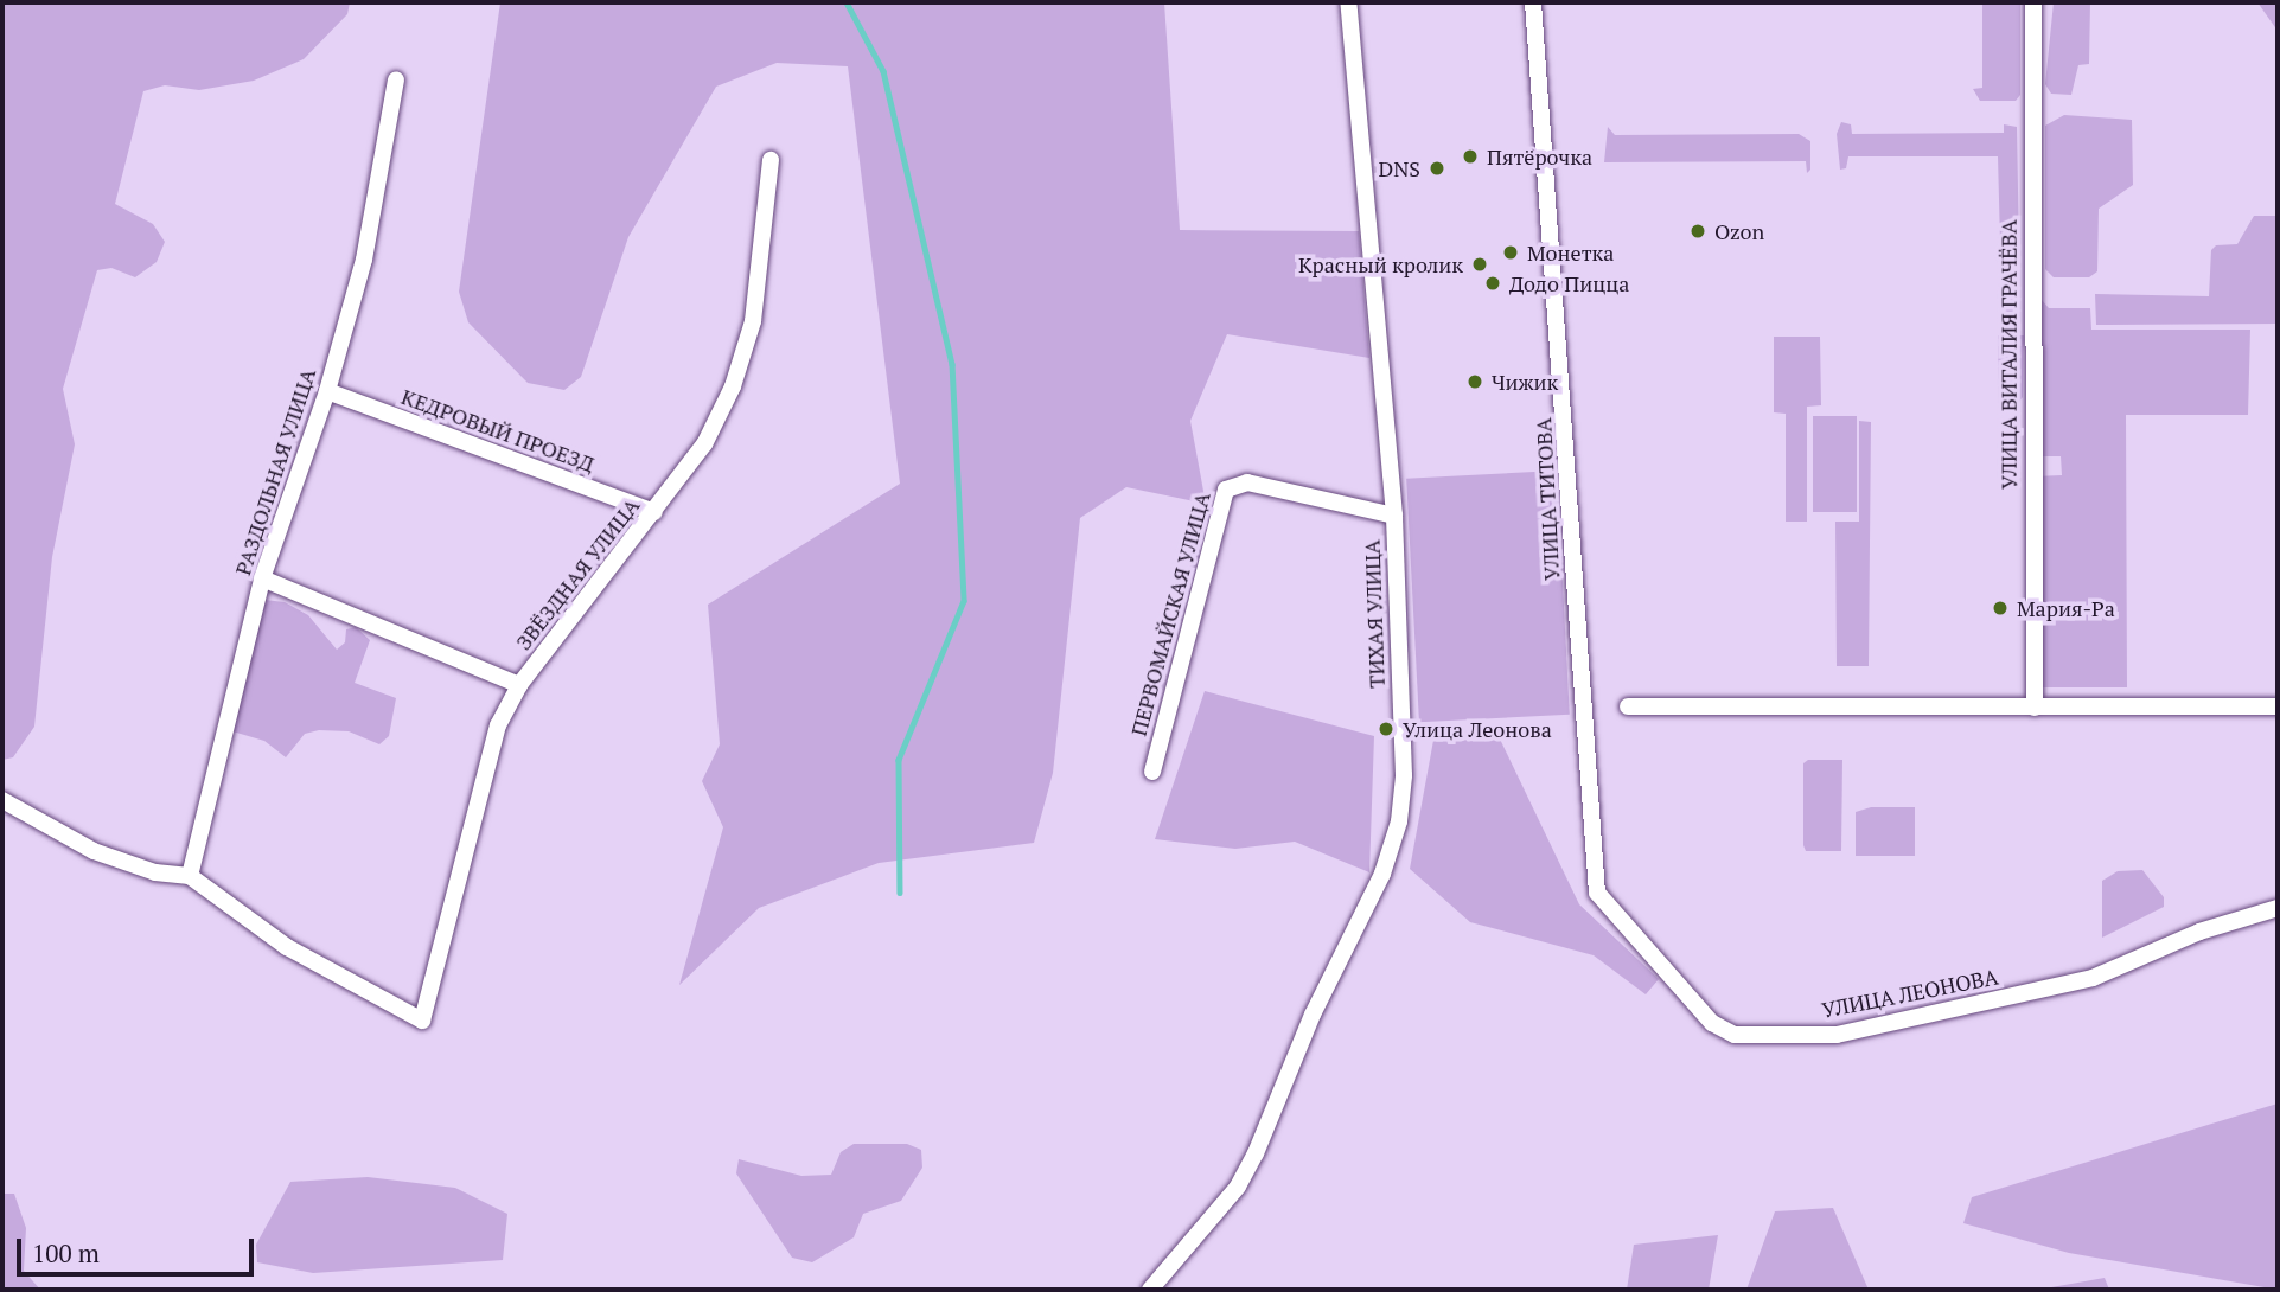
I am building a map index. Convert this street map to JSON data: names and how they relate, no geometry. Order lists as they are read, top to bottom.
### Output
{
  "streets": {
    "street": [
      "УЛИЦА ВИТАЛИЯ ГРАЧЁВА",
      "КЕДРОВЫЙ ПРОЕЗД",
      "РАЗДОЛЬНАЯ УЛИЦА",
      "УЛИЦА ТИТОВА",
      "ЗВЁЗДНАЯ УЛИЦА",
      "ПЕРВОМАЙСКАЯ УЛИЦА",
      "ТИХАЯ УЛИЦА",
      "УЛИЦА ЛЕОНОВА"
    ]
  },
  "crossings": [
    ["КЕДРОВЫЙ ПРОЕЗД", "РАЗДОЛЬНАЯ УЛИЦА"],
    ["КЕДРОВЫЙ ПРОЕЗД", "ЗВЁЗДНАЯ УЛИЦА"],
    ["РАЗДОЛЬНАЯ УЛИЦА", "ЗВЁЗДНАЯ УЛИЦА"],
    ["УЛИЦА ТИТОВА", "УЛИЦА ЛЕОНОВА"],
    ["ПЕРВОМАЙСКАЯ УЛИЦА", "ТИХАЯ УЛИЦА"]
  ],
  "places": [
    "Пятёрочка",
    "DNS",
    "Ozon",
    "Монетка",
    "Красный кролик",
    "Додо Пицца",
    "Чижик",
    "Мария-Ра",
    "Улица Леонова"
  ],
  "scale_bar": "100 m"
}
